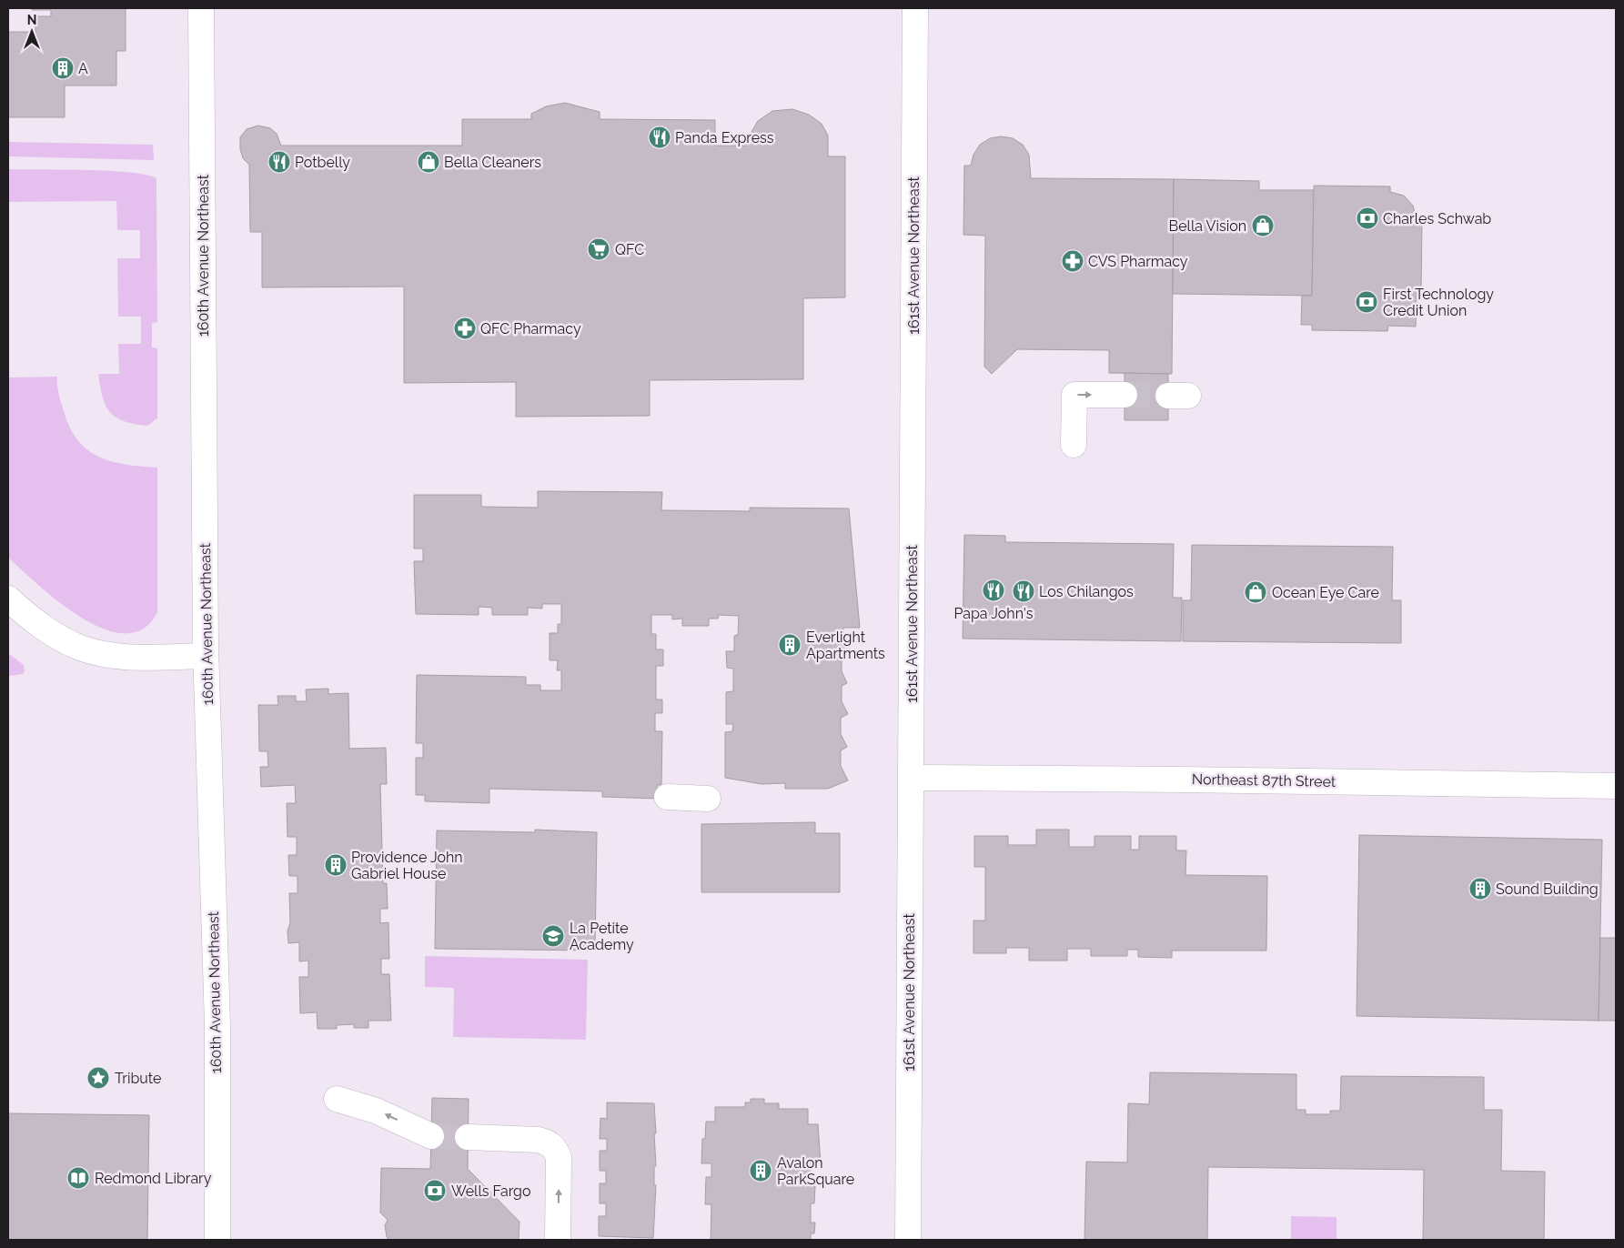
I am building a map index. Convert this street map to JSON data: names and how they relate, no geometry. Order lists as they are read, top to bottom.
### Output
{
  "streets": {
    "street": ["160th Avenue Northeast", "161st Avenue Northeast", "Northeast 87th Street"]
  },
  "crossings": [
    ["161st Avenue Northeast", "Northeast 87th Street"]
  ],
  "places": {
    "building": [
      "A",
      "Everlight Apartments",
      "Providence John Gabriel House",
      "Sound Building",
      "Avalon ParkSquare"
    ],
    "restaurant": [
      "Panda Express",
      "Potbelly",
      "Papa John's",
      "Los Chilangos"
    ],
    "shop": ["Bella Cleaners", "Bella Vision", "Ocean Eye Care"],
    "bank": ["Charles Schwab", "First Technology Credit Union", "Wells Fargo"],
    "supermarket": ["QFC"],
    "pharmacy": ["CVS Pharmacy", "QFC Pharmacy"],
    "school or university": ["La Petite Academy"],
    "place": ["Tribute"],
    "library": ["Redmond Library"]
  },
  "north": "top"
}
